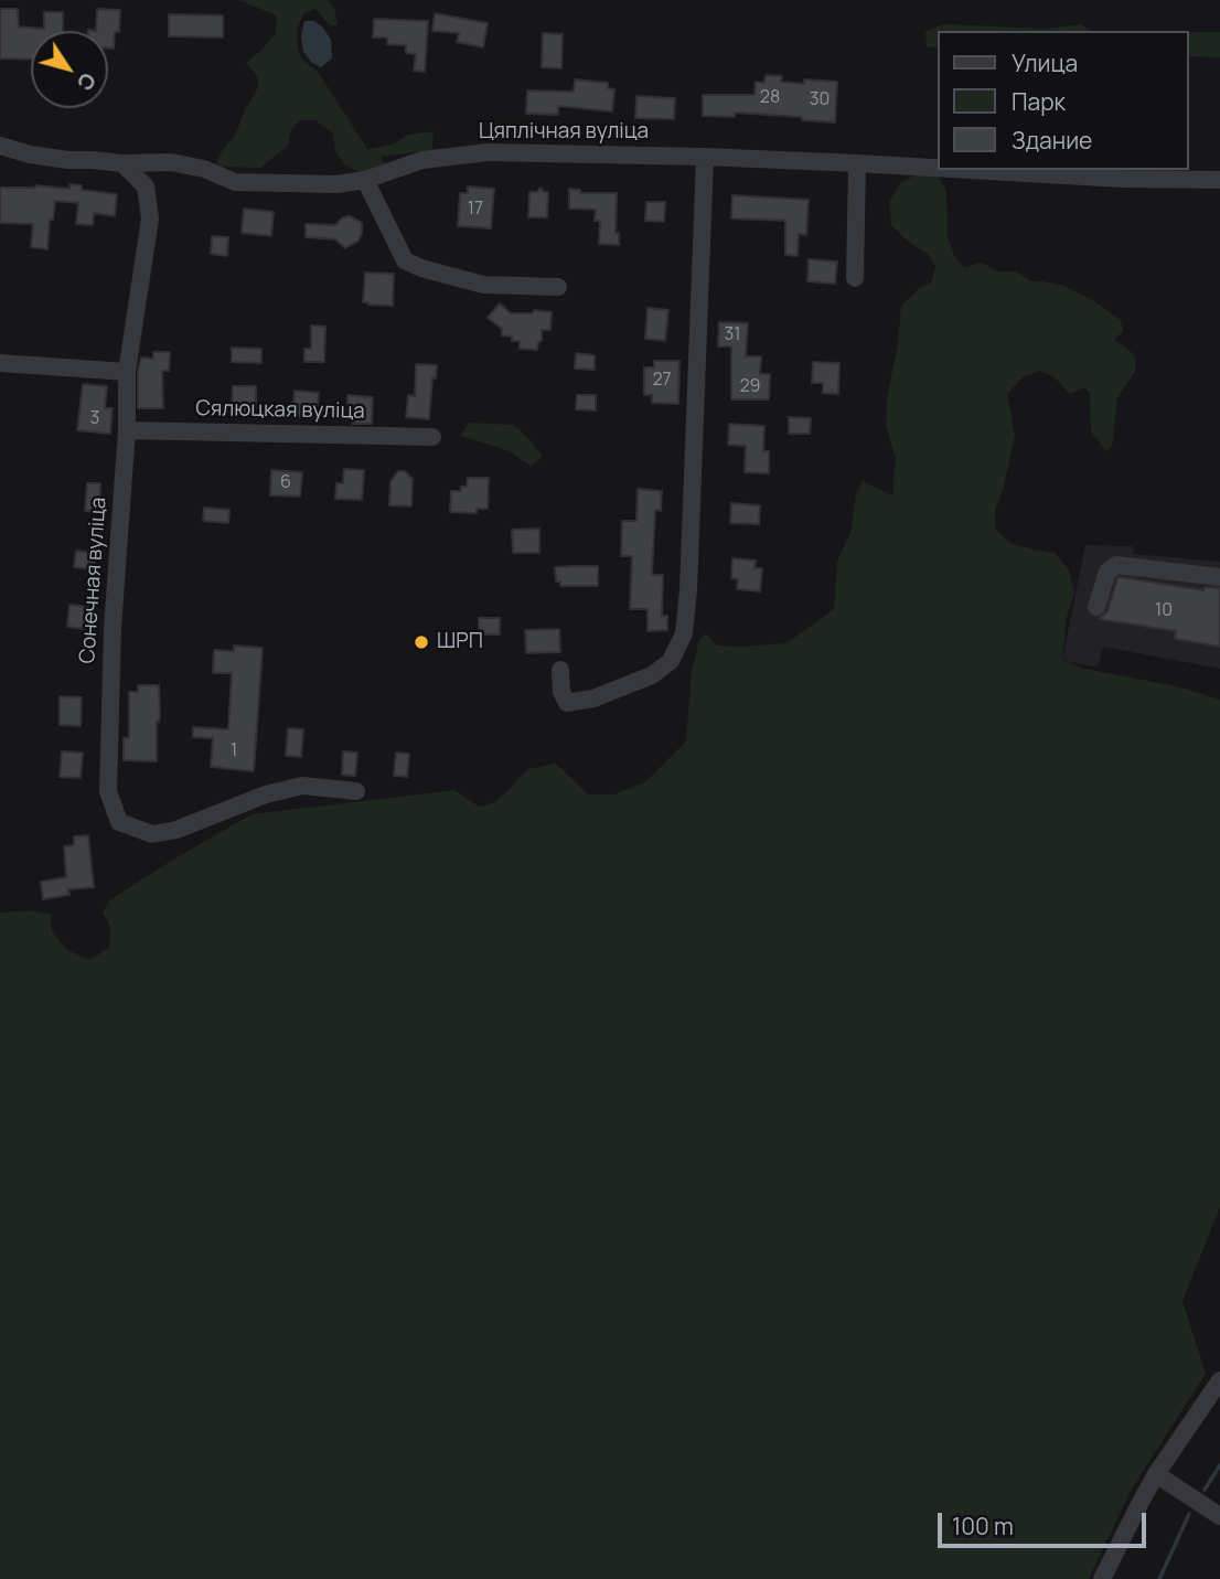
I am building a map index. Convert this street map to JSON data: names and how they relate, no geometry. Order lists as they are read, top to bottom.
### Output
{
  "streets": {
    "street": ["Цяплічная вуліца", "Сялюцкая вуліца", "Сонечная вуліца"]
  },
  "crossings": [
    ["Цяплічная вуліца", "Сонечная вуліца"],
    ["Сялюцкая вуліца", "Сонечная вуліца"]
  ],
  "places": ["ШРП"],
  "house_numbers": [
    "28",
    "30",
    "17",
    "31",
    "27",
    "29",
    "3",
    "6",
    "10",
    "1"
  ],
  "legend": ["Улица", "Парк", "Здание"],
  "scale_bar": "100 m",
  "north": "bottom right"
}
